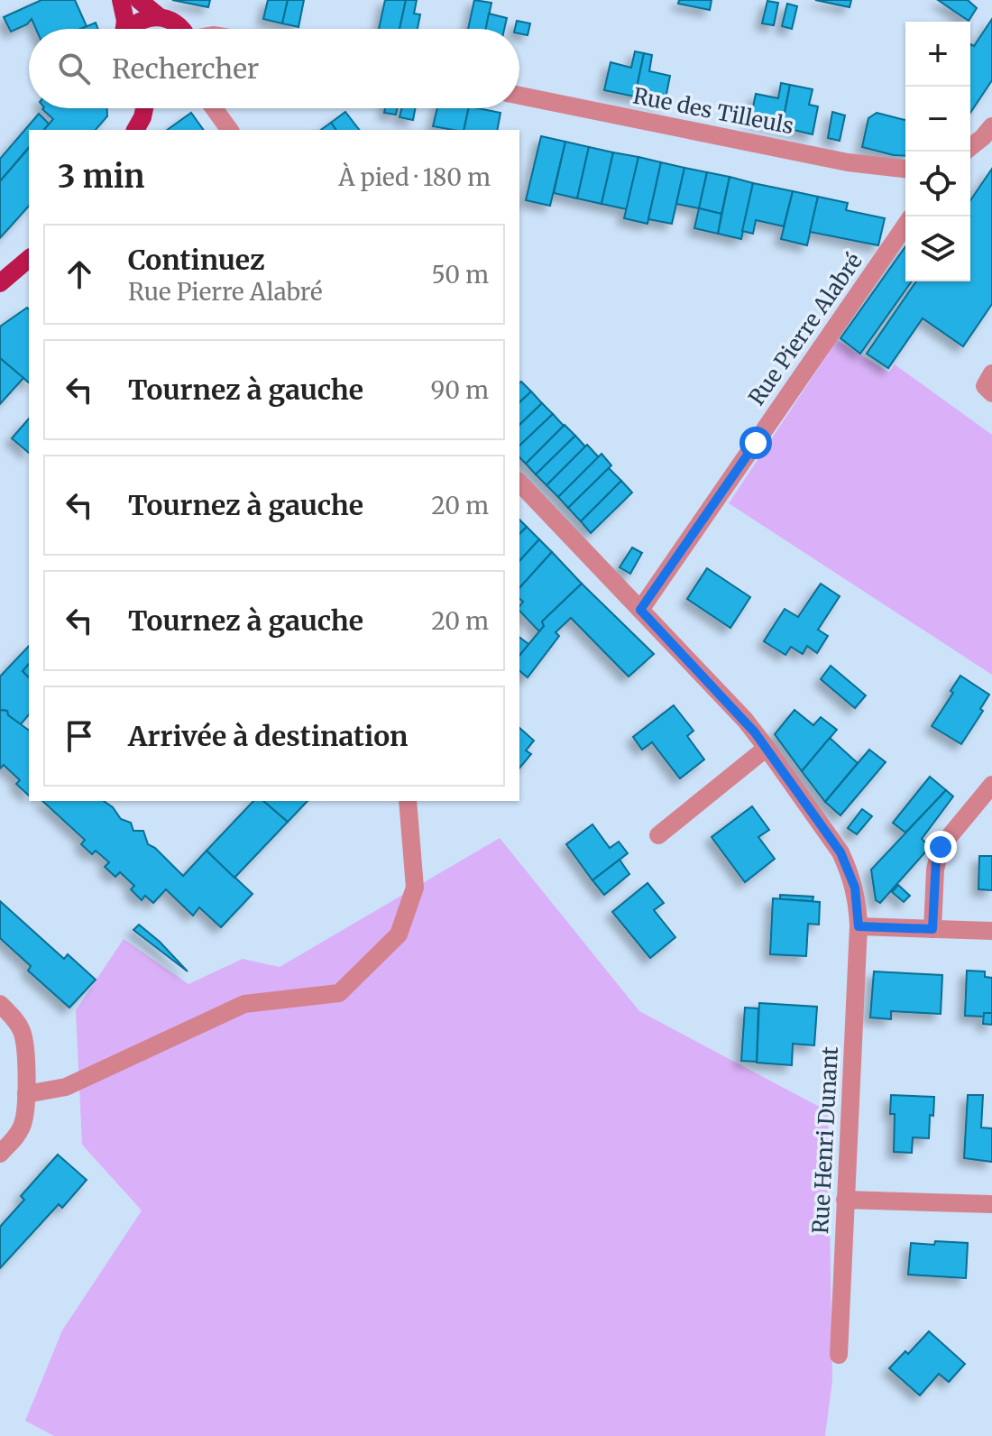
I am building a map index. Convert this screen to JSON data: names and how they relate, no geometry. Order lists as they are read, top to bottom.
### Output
{
  "streets": {
    "street": ["Rue des Tilleuls", "Rue Pierre Alabré", "Rue Henri Dunant"]
  },
  "crossings": [
    ["Rue Pierre Alabré", "Rue Henri Dunant"]
  ],
  "page": {
    "map_buttons": ["+", "−"],
    "search": "Rechercher",
    "heading": ["3 min", "À pied · 180 m"],
    "list": [
      ["Continuez", "Rue Pierre Alabré", "50 m"],
      ["Tournez à gauche", "90 m"],
      ["Tournez à gauche", "20 m"],
      ["Tournez à gauche", "20 m"],
      "Arrivée à destination"
    ]
  }
}
